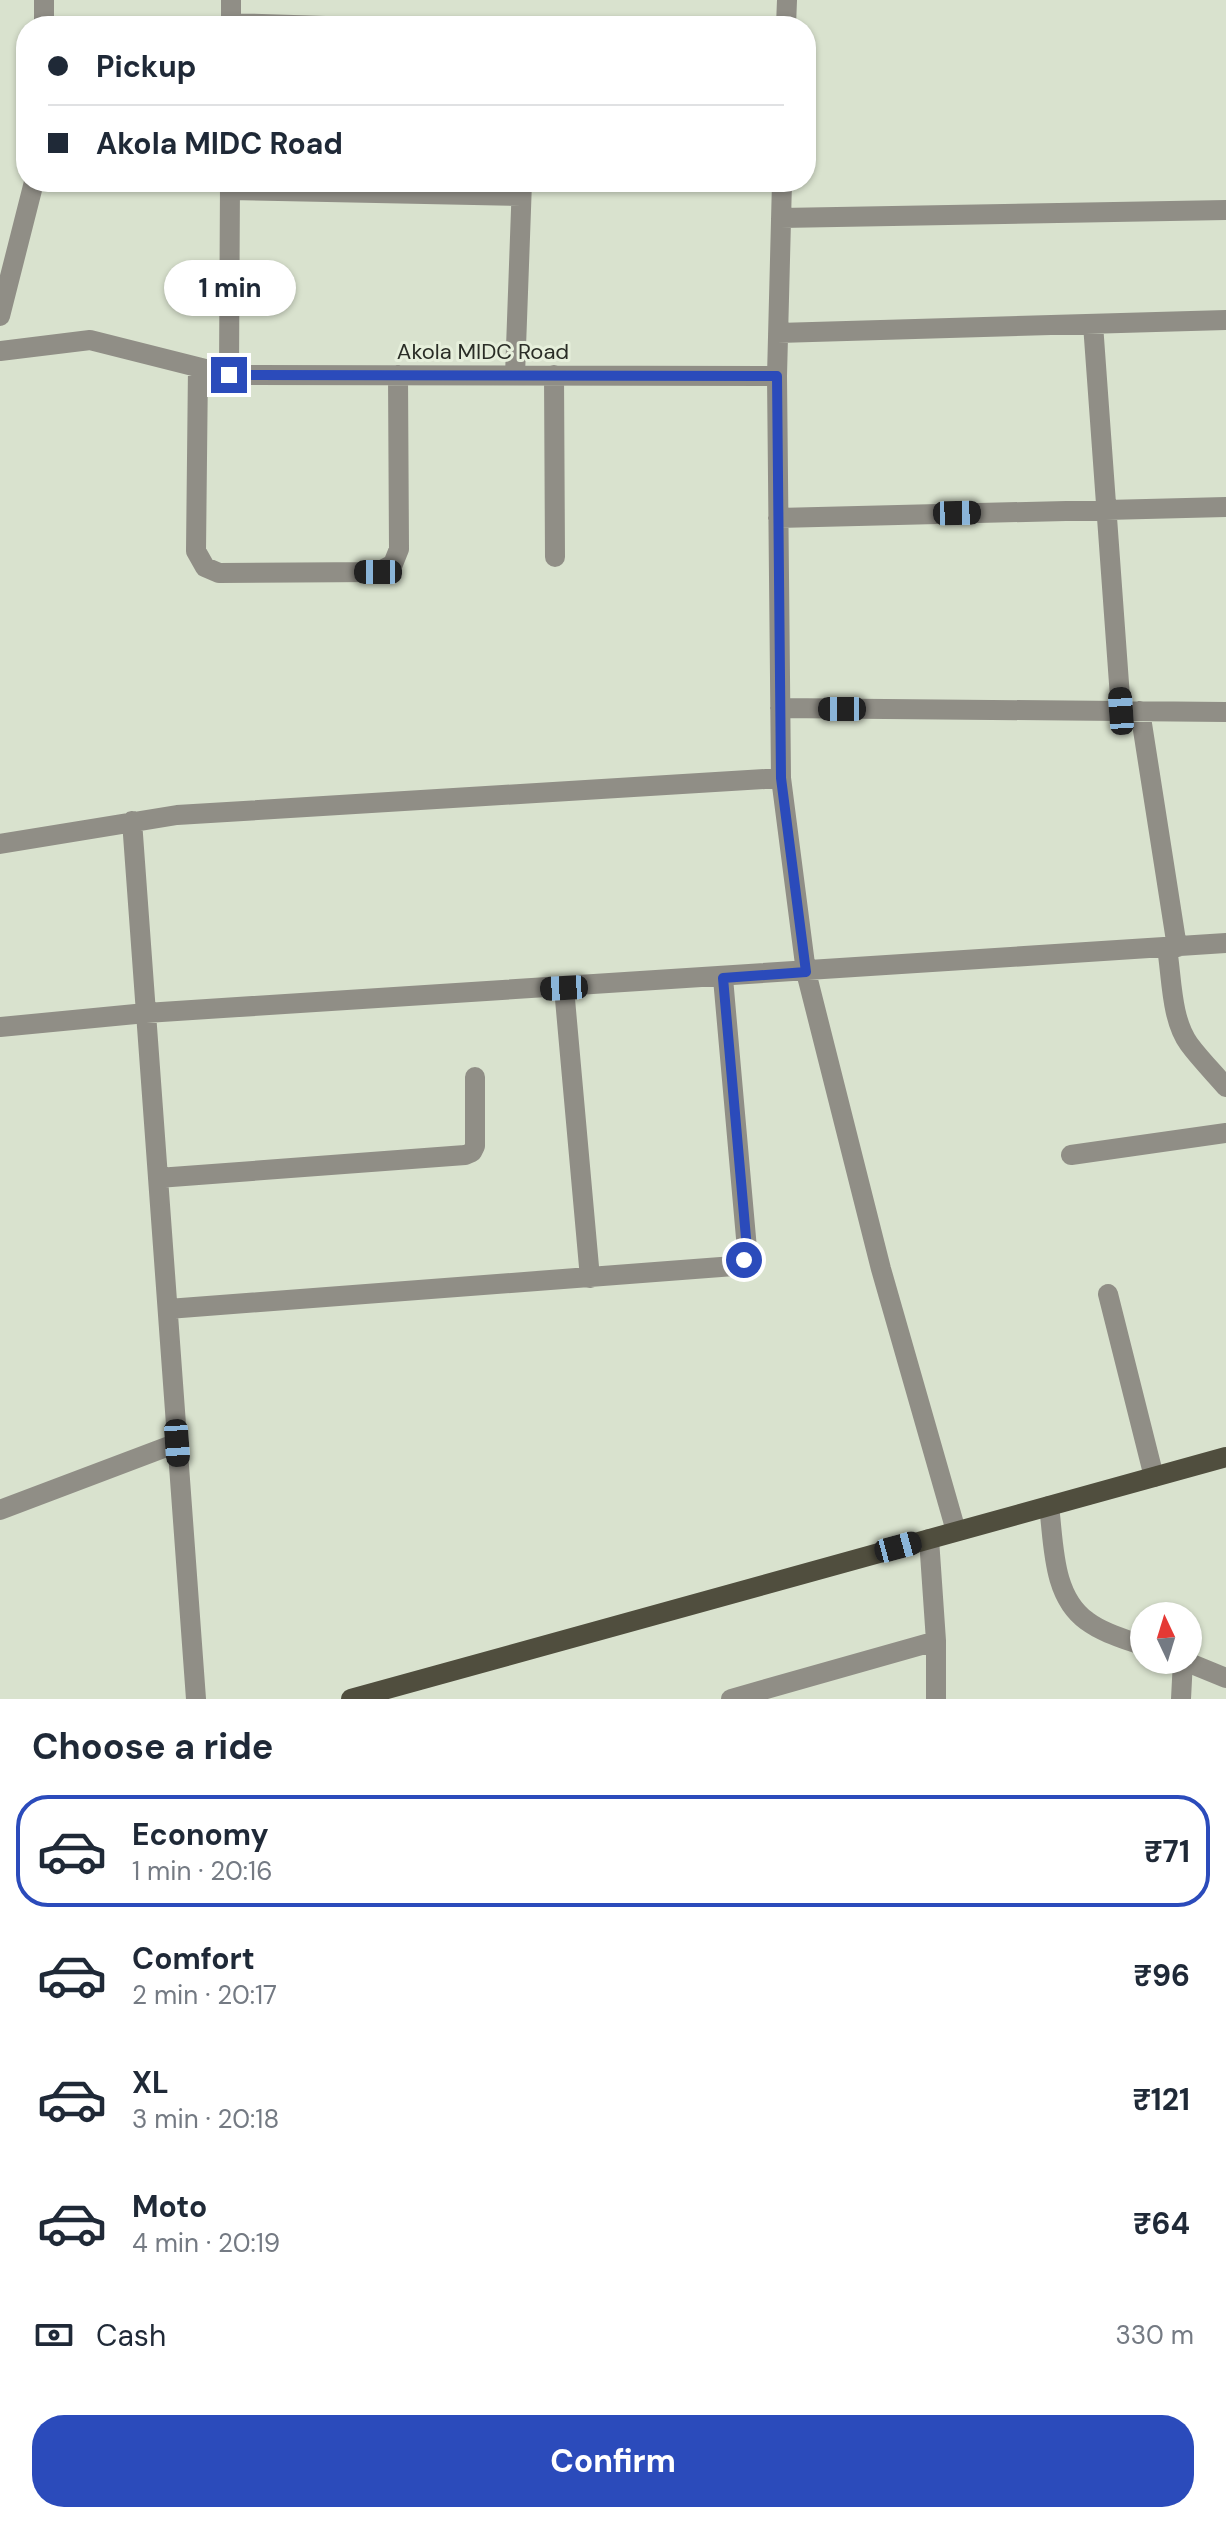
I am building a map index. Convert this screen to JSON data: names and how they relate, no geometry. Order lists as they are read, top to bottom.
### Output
{
  "streets": {
    "street": ["Akola MIDC Road"]
  },
  "north": "top",
  "page": {
    "banner": ["Pickup", "Akola MIDC Road"],
    "bubble": "1 min",
    "heading": "Choose a ride",
    "list": [
      {
        "name": "Economy",
        "note": "1 min · 20:16",
        "value": "₹71"
      },
      {
        "name": "Comfort",
        "note": "2 min · 20:17",
        "value": "₹96"
      },
      {
        "name": "XL",
        "note": "3 min · 20:18",
        "value": "₹121"
      },
      {
        "name": "Moto",
        "note": "4 min · 20:19",
        "value": "₹64"
      }
    ],
    "pay": ["Cash", "330 m"],
    "buttons": "Confirm"
  }
}
